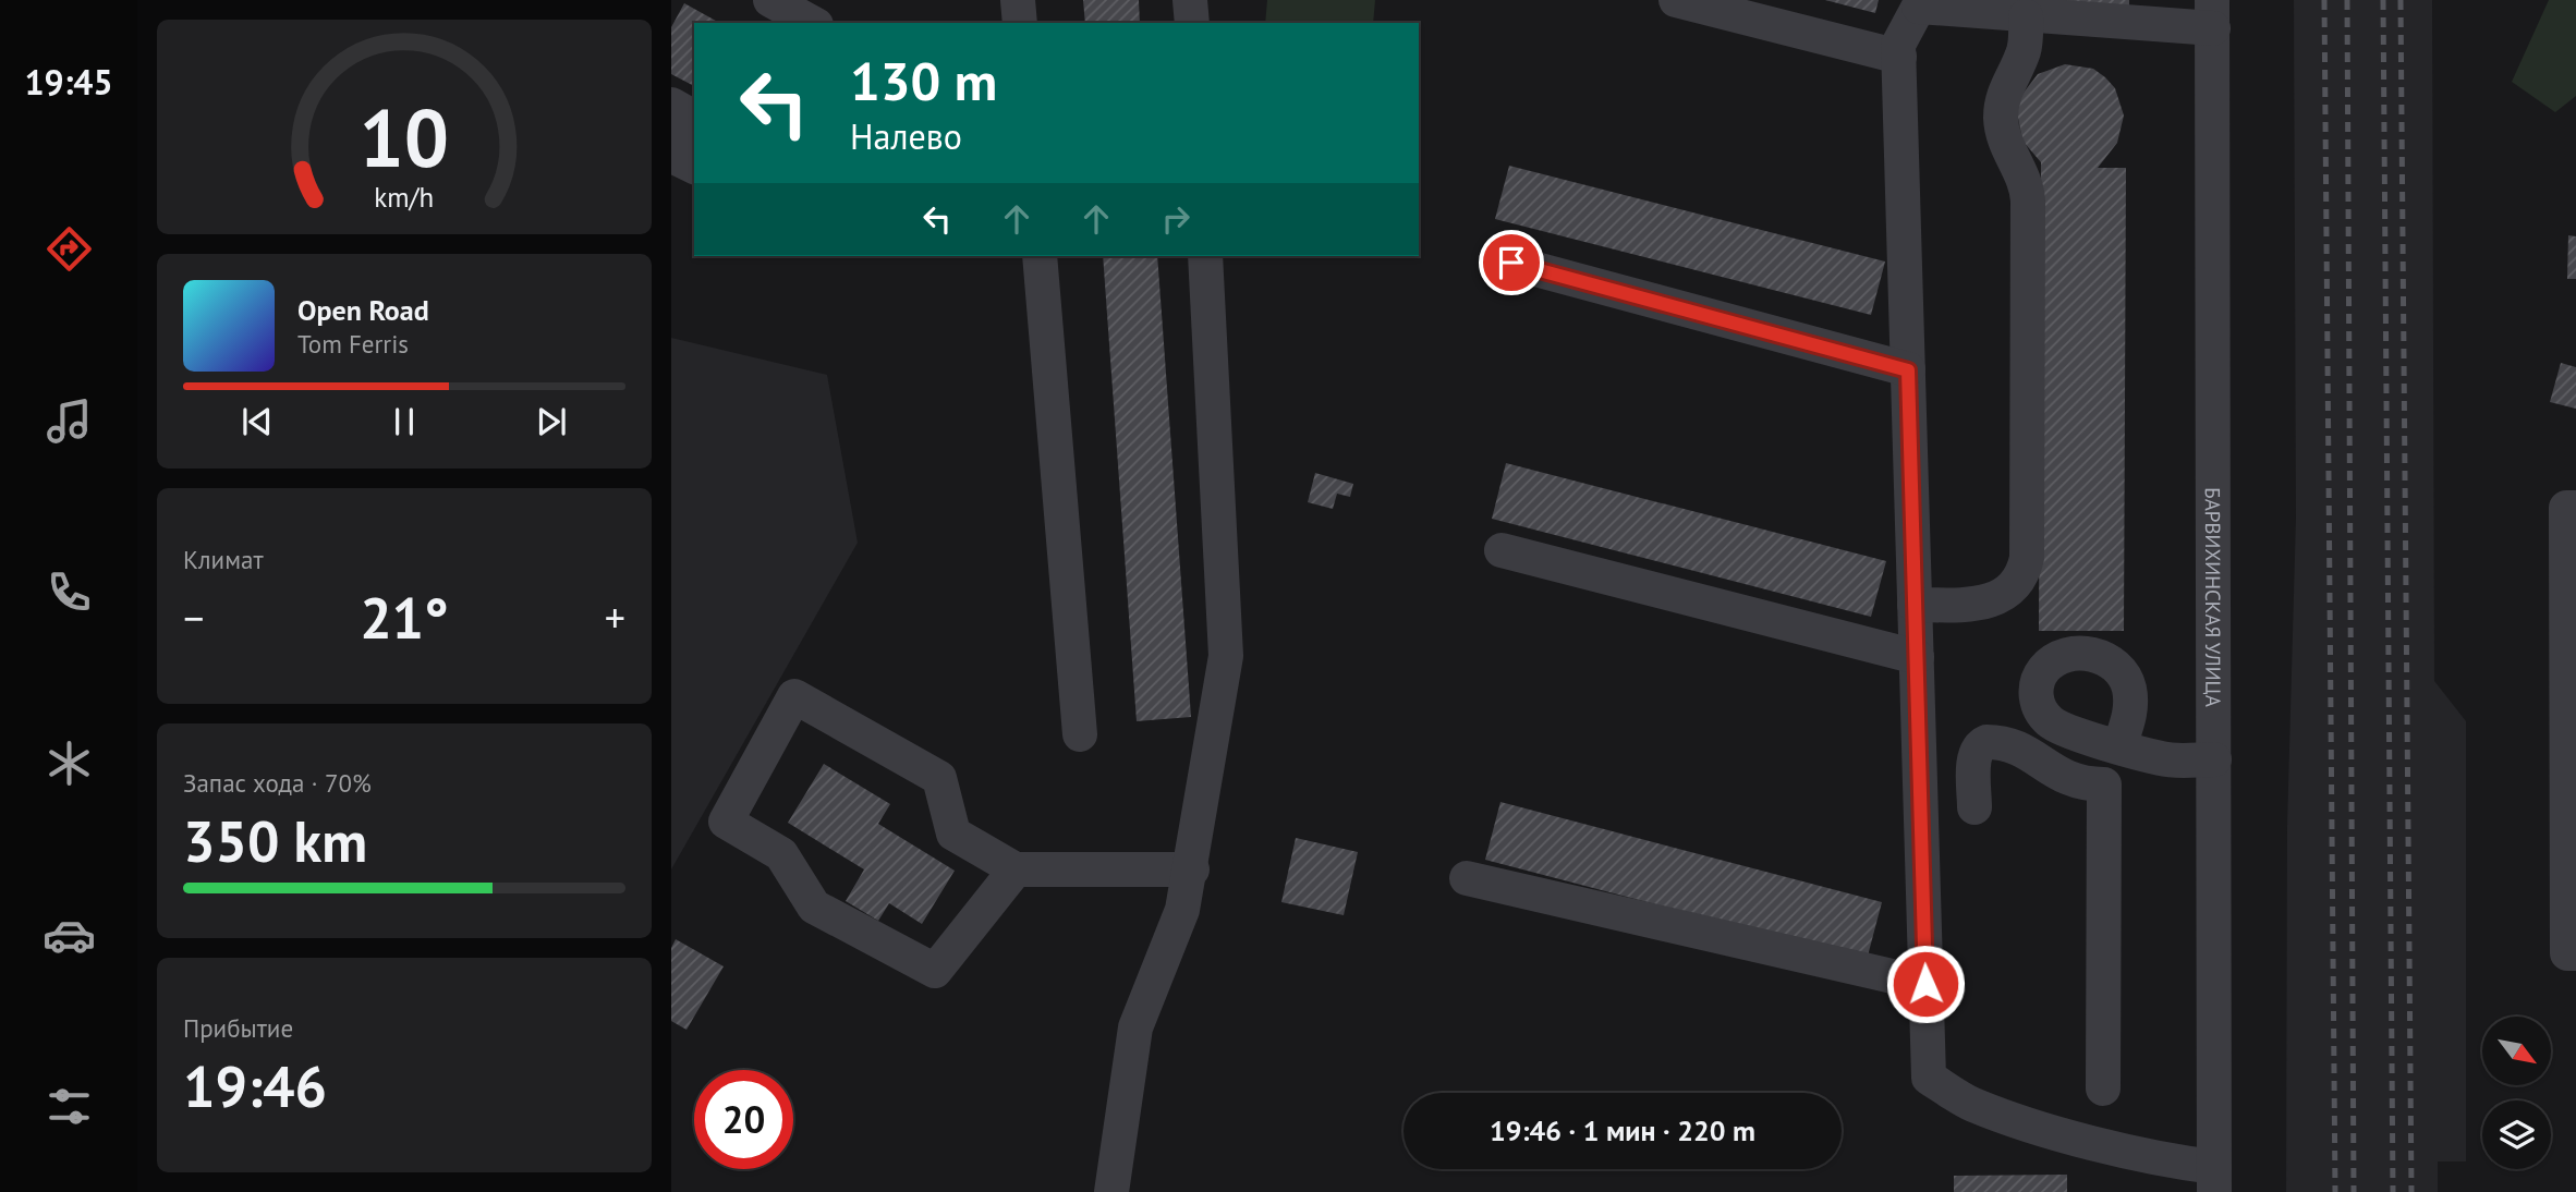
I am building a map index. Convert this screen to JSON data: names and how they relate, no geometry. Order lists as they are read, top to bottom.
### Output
{
  "streets": {
    "street": ["БАРВИХИНСКАЯ УЛИЦА"]
  },
  "north": "bottom right",
  "page": {
    "tabs": "19:45",
    "turn": ["130 m", "Налево"],
    "song": ["Open Road", "Tom Ferris"],
    "tile": [
      "Климат",
      ["Запас хода · 70%", "350 km"],
      ["Прибытие", "19:46"]
    ],
    "heat": ["−", "21°", "+"],
    "limit": "20",
    "trip": "19:46 · 1 мин · 220 m",
    "gauge": ["10", "km/h"]
  }
}
